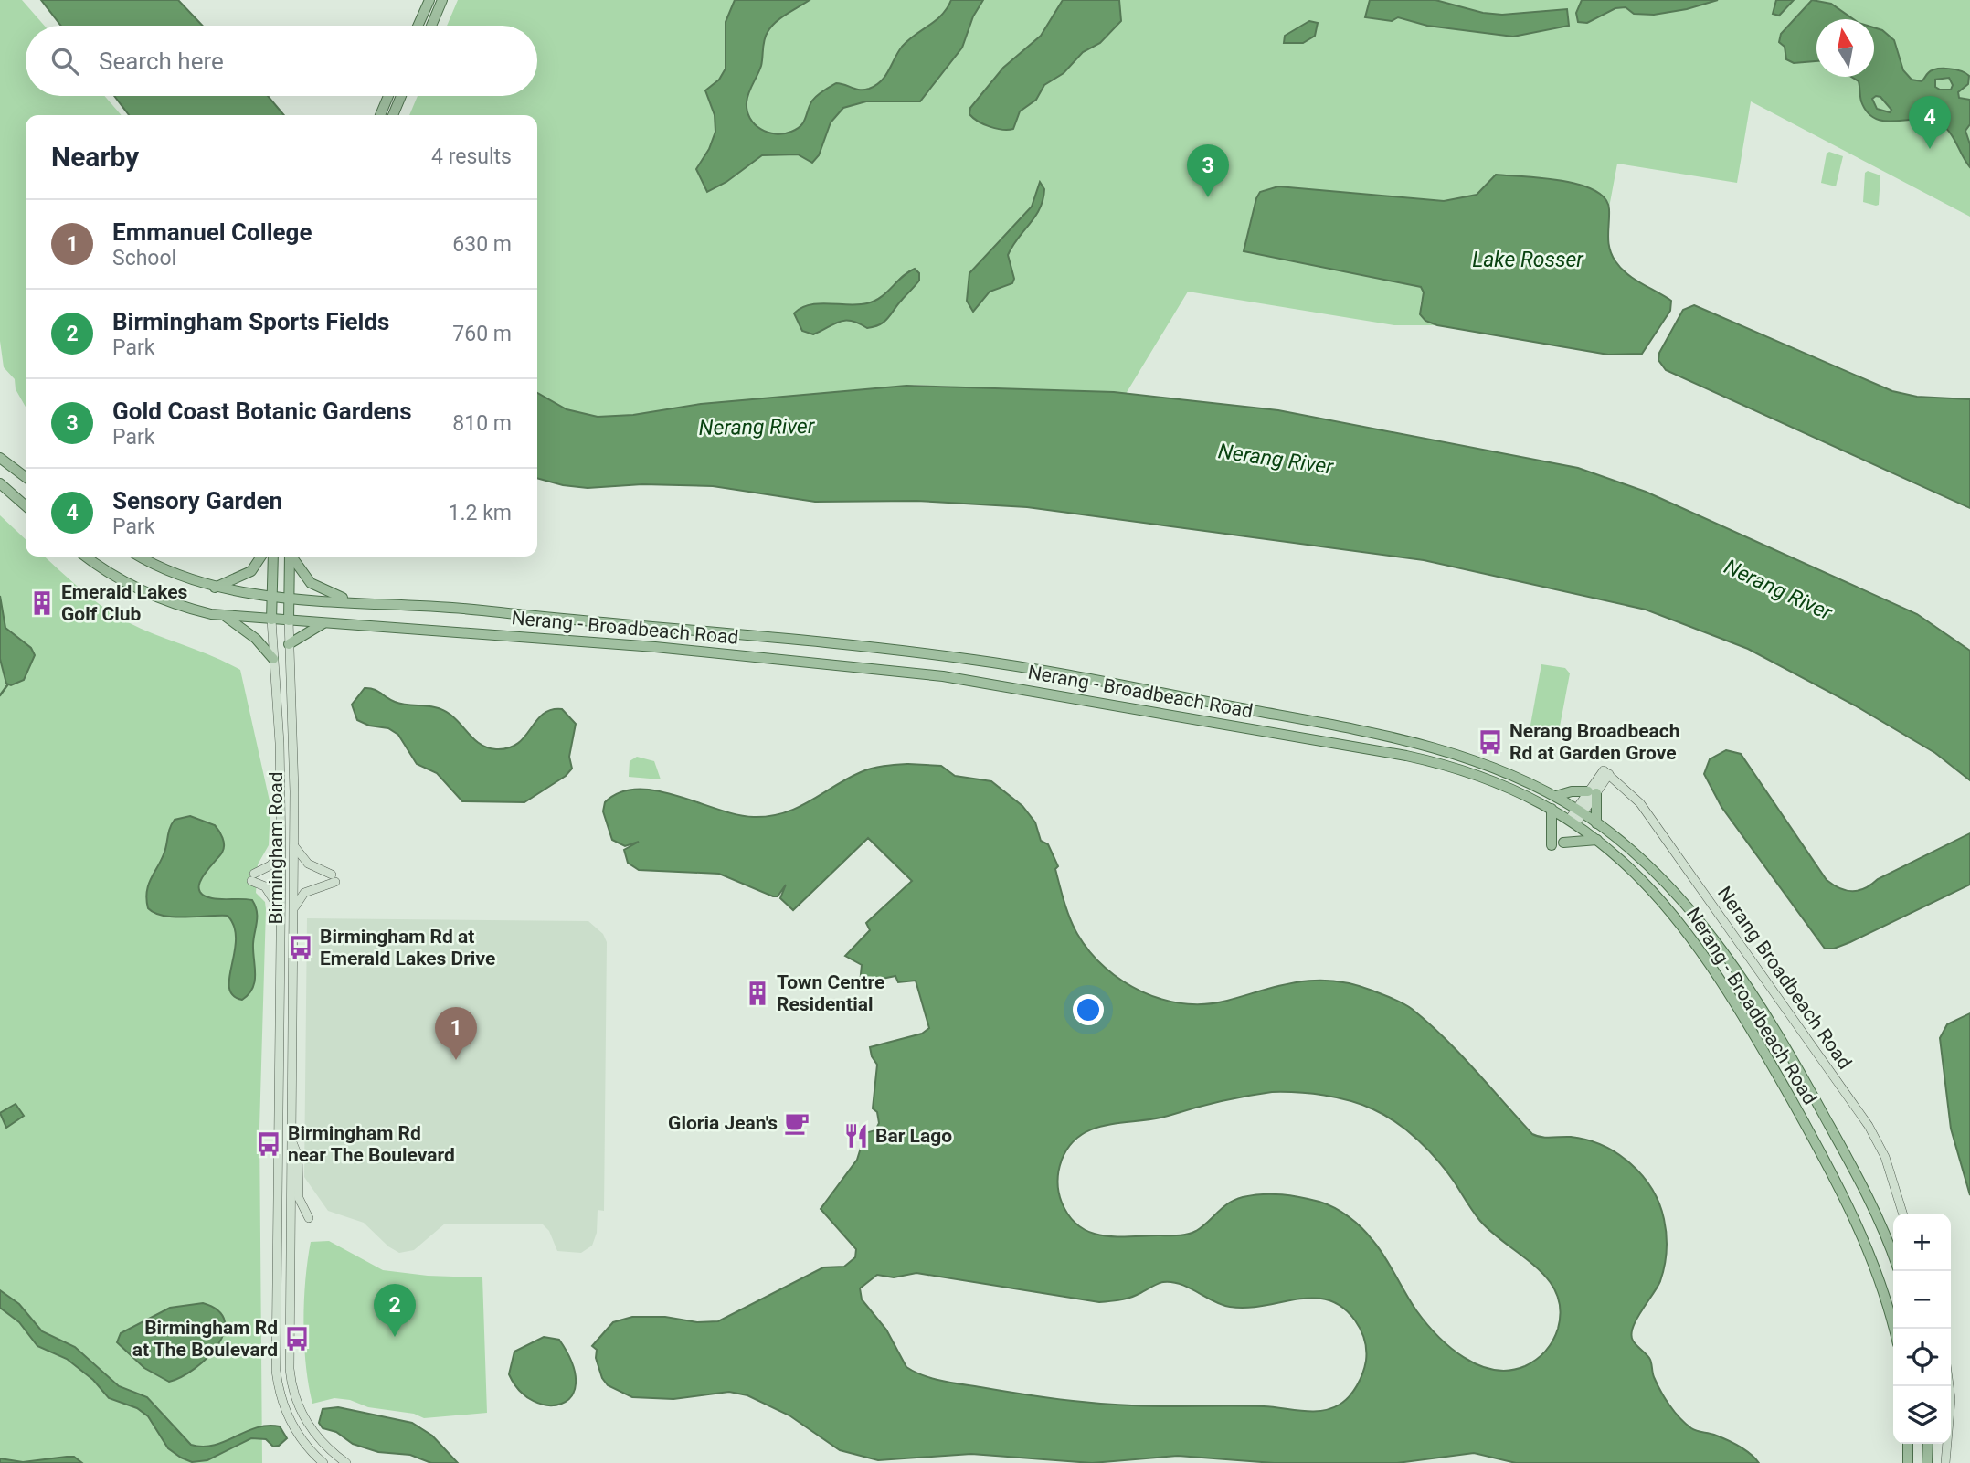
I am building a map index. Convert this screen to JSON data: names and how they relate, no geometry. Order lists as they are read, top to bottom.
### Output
{
  "streets": {
    "main road": ["Nerang - Broadbeach Road", "Birmingham Road"],
    "street": ["Nerang Broadbeach Road"]
  },
  "crossings": [
    ["Nerang - Broadbeach Road", "Birmingham Road"],
    ["Nerang - Broadbeach Road", "Nerang Broadbeach Road"]
  ],
  "water": ["Lake Rosser", "Nerang River"],
  "places": {
    "building": ["Emerald Lakes Golf Club", "Town Centre Residential"],
    "bus stop": [
      "Nerang Broadbeach Rd at Garden Grove",
      "Birmingham Rd at Emerald Lakes Drive",
      "Birmingham Rd near The Boulevard",
      "Birmingham Rd at The Boulevard"
    ],
    "cafe": ["Gloria Jean's"],
    "restaurant": ["Bar Lago"]
  },
  "north": "top",
  "page": {
    "search": "Search here",
    "pins": [
      "4",
      "3",
      "1",
      "2"
    ],
    "heading": ["Nearby", "4 results"],
    "list": [
      {
        "mark": "1",
        "name": "Emmanuel College",
        "note": "School",
        "value": "630 m"
      },
      {
        "mark": "2",
        "name": "Birmingham Sports Fields",
        "note": "Park",
        "value": "760 m"
      },
      {
        "mark": "3",
        "name": "Gold Coast Botanic Gardens",
        "note": "Park",
        "value": "810 m"
      },
      {
        "mark": "4",
        "name": "Sensory Garden",
        "note": "Park",
        "value": "1.2 km"
      }
    ],
    "map_buttons": ["+", "−"]
  }
}
